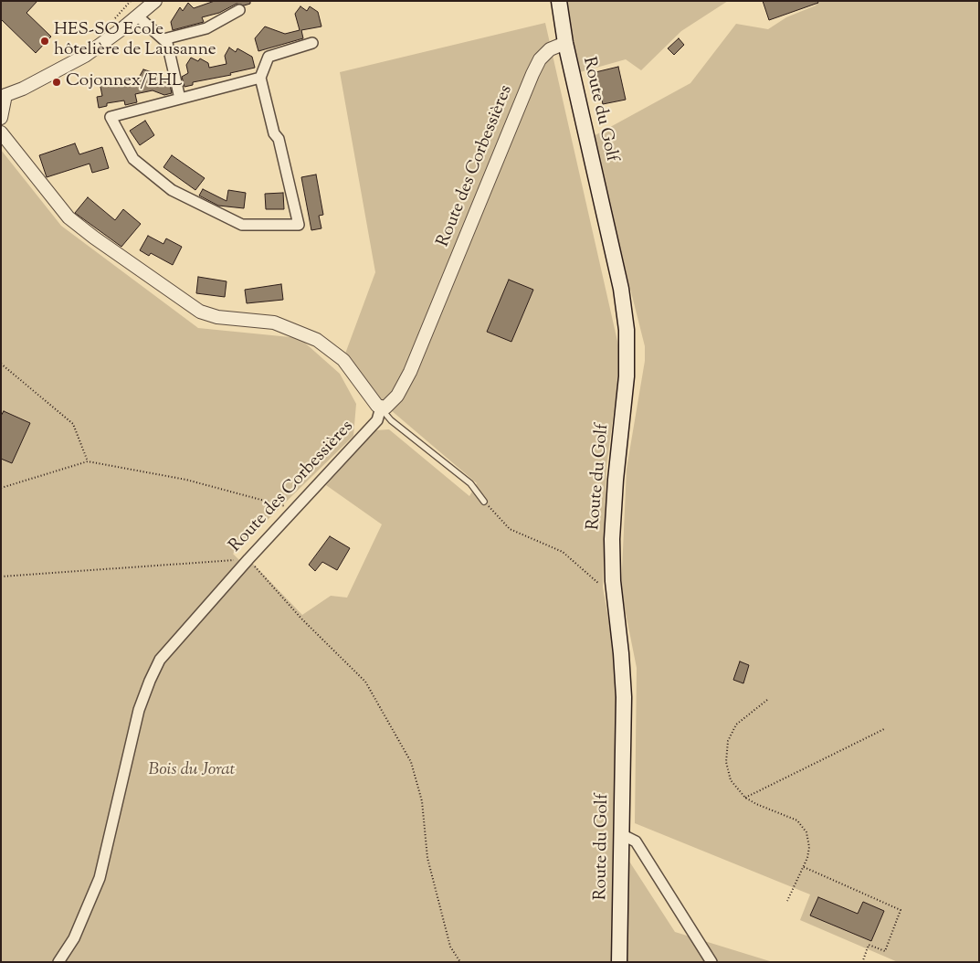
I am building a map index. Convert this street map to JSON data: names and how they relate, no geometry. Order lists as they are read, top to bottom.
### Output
{
  "streets": {
    "main road": ["Route du Golf"],
    "street": ["Route des Corbessières"]
  },
  "crossings": [
    ["Route du Golf", "Route des Corbessières"]
  ],
  "parks": ["Bois du Jorat"],
  "places": ["HES-SO Ecole hôtelière de Lausanne", "Cojonnex/EHL"]
}
